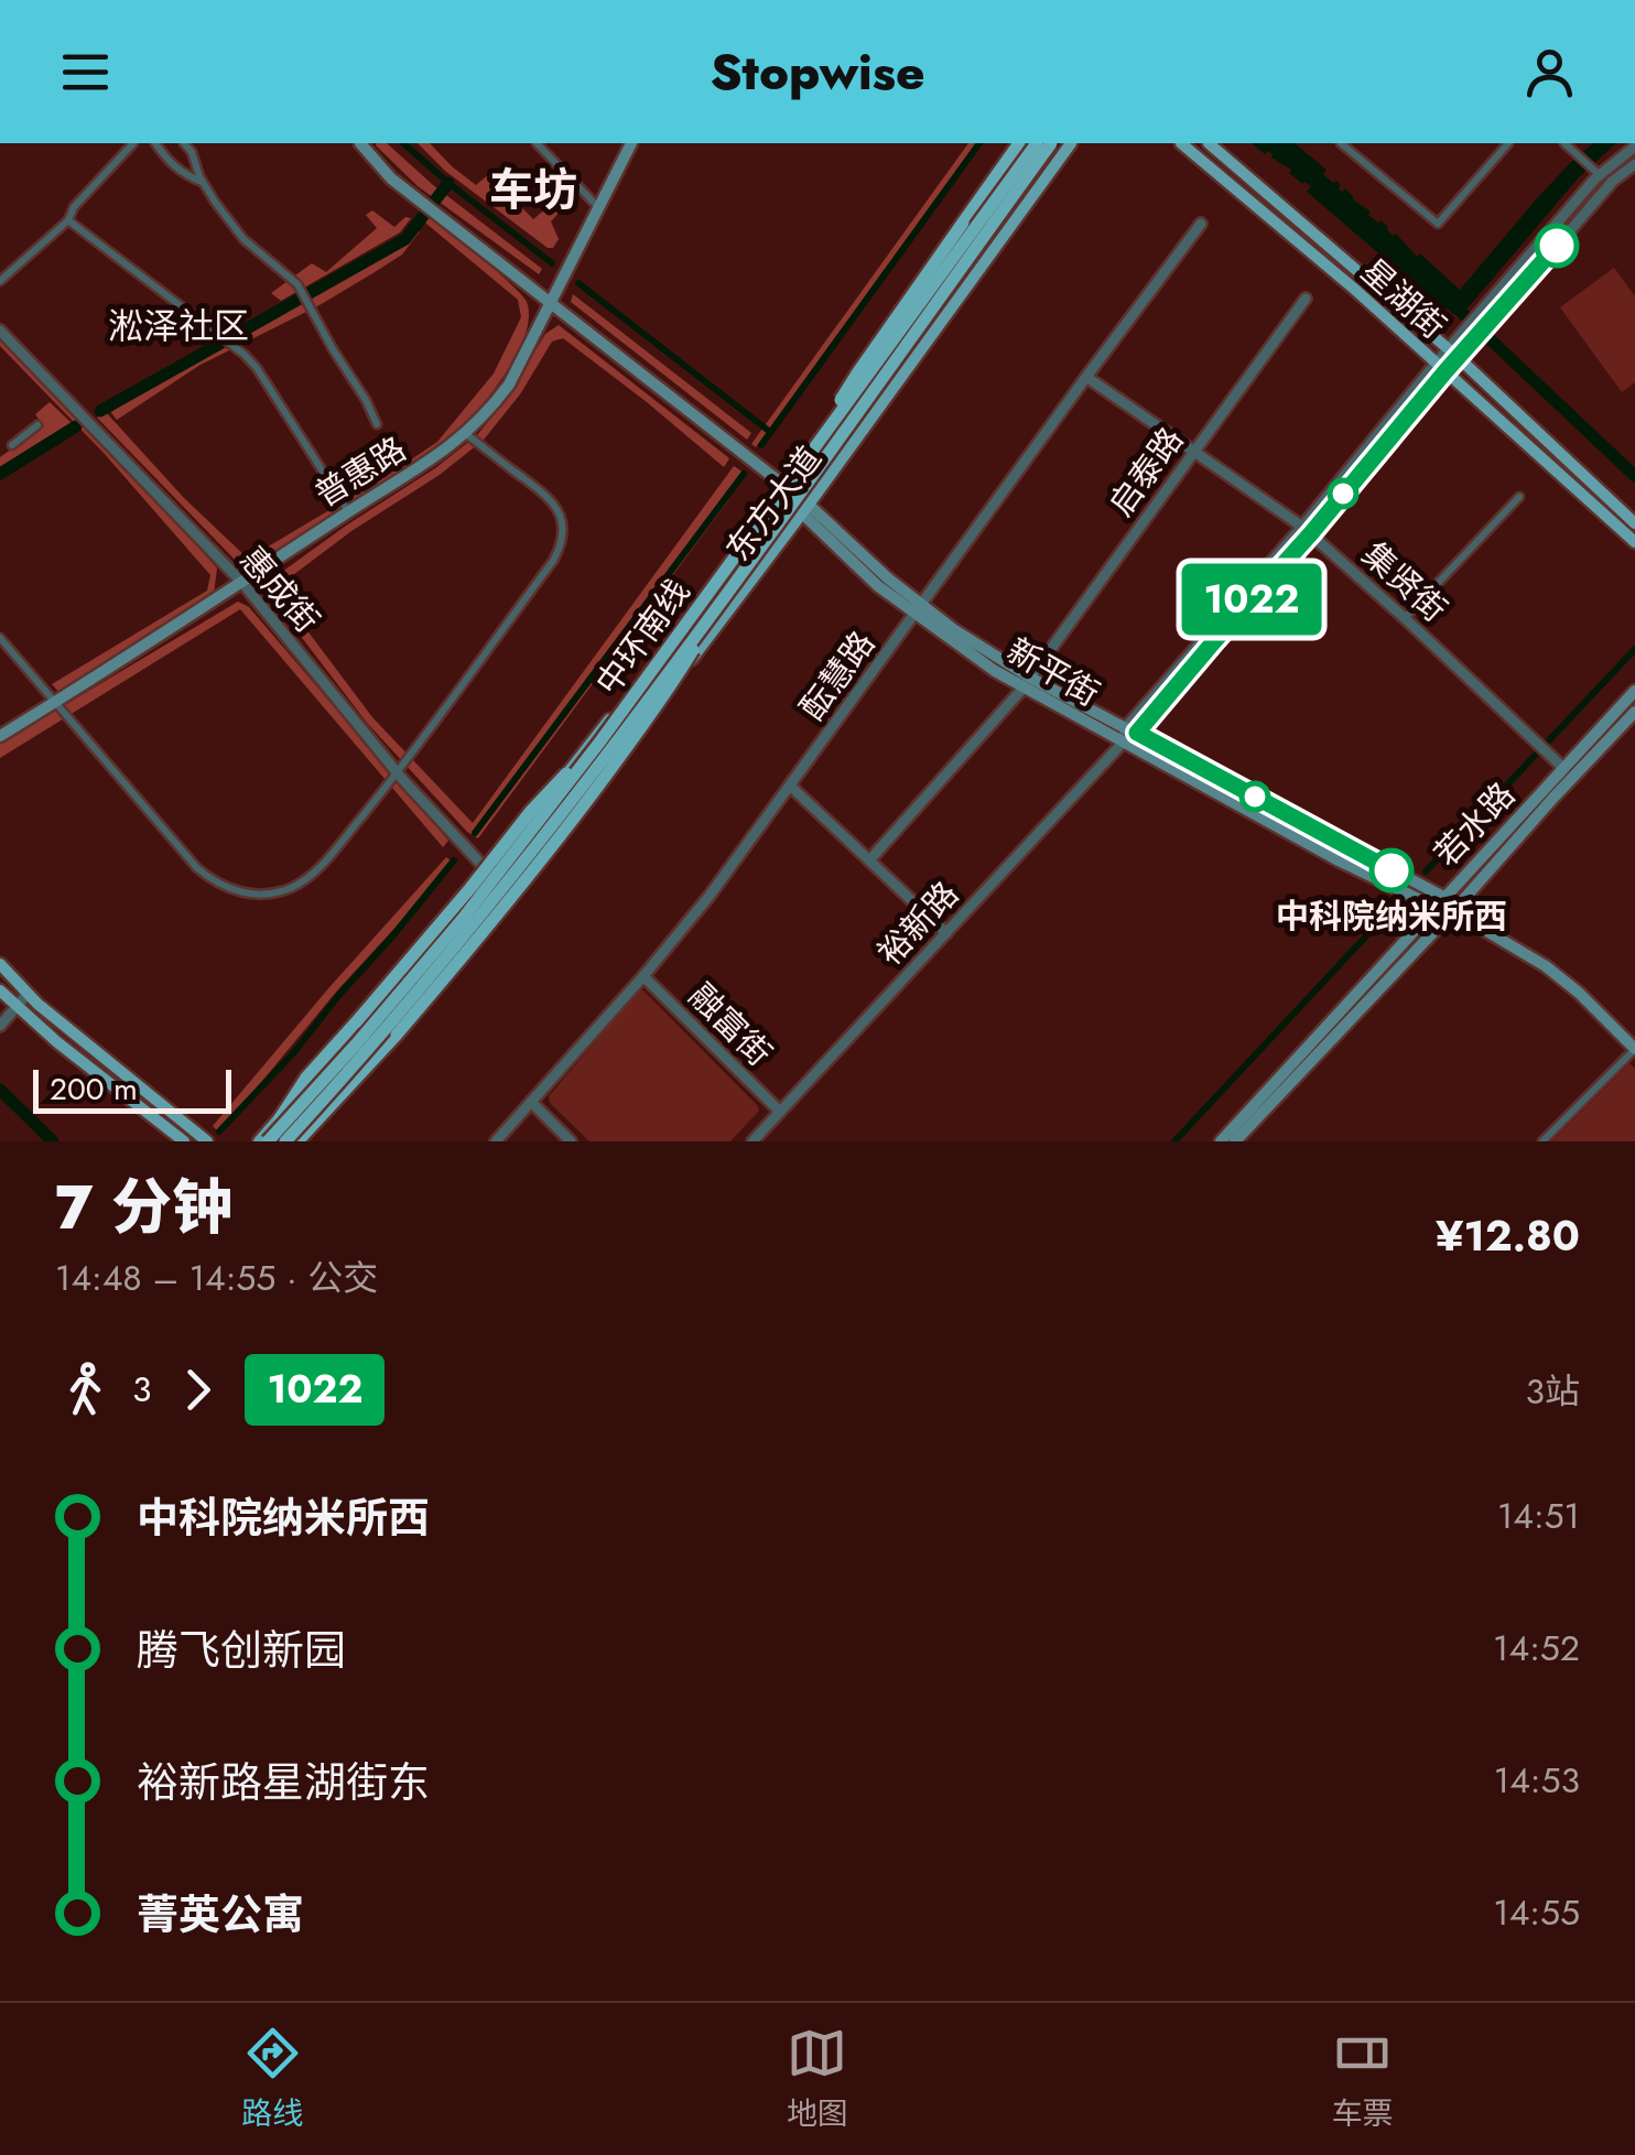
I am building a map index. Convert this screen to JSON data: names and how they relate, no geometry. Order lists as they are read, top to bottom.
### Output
{
  "streets": {
    "highway": ["中环南线"],
    "main road": [
      "星湖街",
      "普惠路",
      "东方大道",
      "新平街",
      "若水路",
      "裕新路"
    ],
    "street": [
      "启泰路",
      "集贤街",
      "惠成街",
      "酝慧路",
      "融富街"
    ]
  },
  "crossings": [
    ["星湖街", "裕新路"],
    ["普惠路", "惠成街"],
    ["普惠路", "新平街"],
    ["启泰路", "集贤街"],
    ["启泰路", "新平街"],
    ["东方大道", "惠成街"],
    ["东方大道", "新平街"],
    ["集贤街", "酝慧路"],
    ["集贤街", "若水路"],
    ["集贤街", "裕新路"],
    ["新平街", "酝慧路"],
    ["新平街", "若水路"],
    ["新平街", "裕新路"],
    ["酝慧路", "融富街"],
    ["裕新路", "融富街"]
  ],
  "districts": ["车坊", "淞泽社区"],
  "places": ["中科院纳米所西"],
  "lines": ["bus line 1022"],
  "scale_bar": "200 m",
  "page": {
    "header": "Stopwise",
    "on_map": "1022",
    "scale": "200 m",
    "heading": ["7 分钟", "14:48 – 14:55 · 公交", "¥12.80"],
    "legs": ["3", "1022", "3站"],
    "list": [
      {
        "name": "中科院纳米所西",
        "value": "14:51"
      },
      {
        "name": "腾飞创新园",
        "value": "14:52"
      },
      {
        "name": "裕新路星湖街东",
        "value": "14:53"
      },
      {
        "name": "菁英公寓",
        "value": "14:55"
      }
    ],
    "tabs": ["路线", "地图", "车票"]
  }
}
